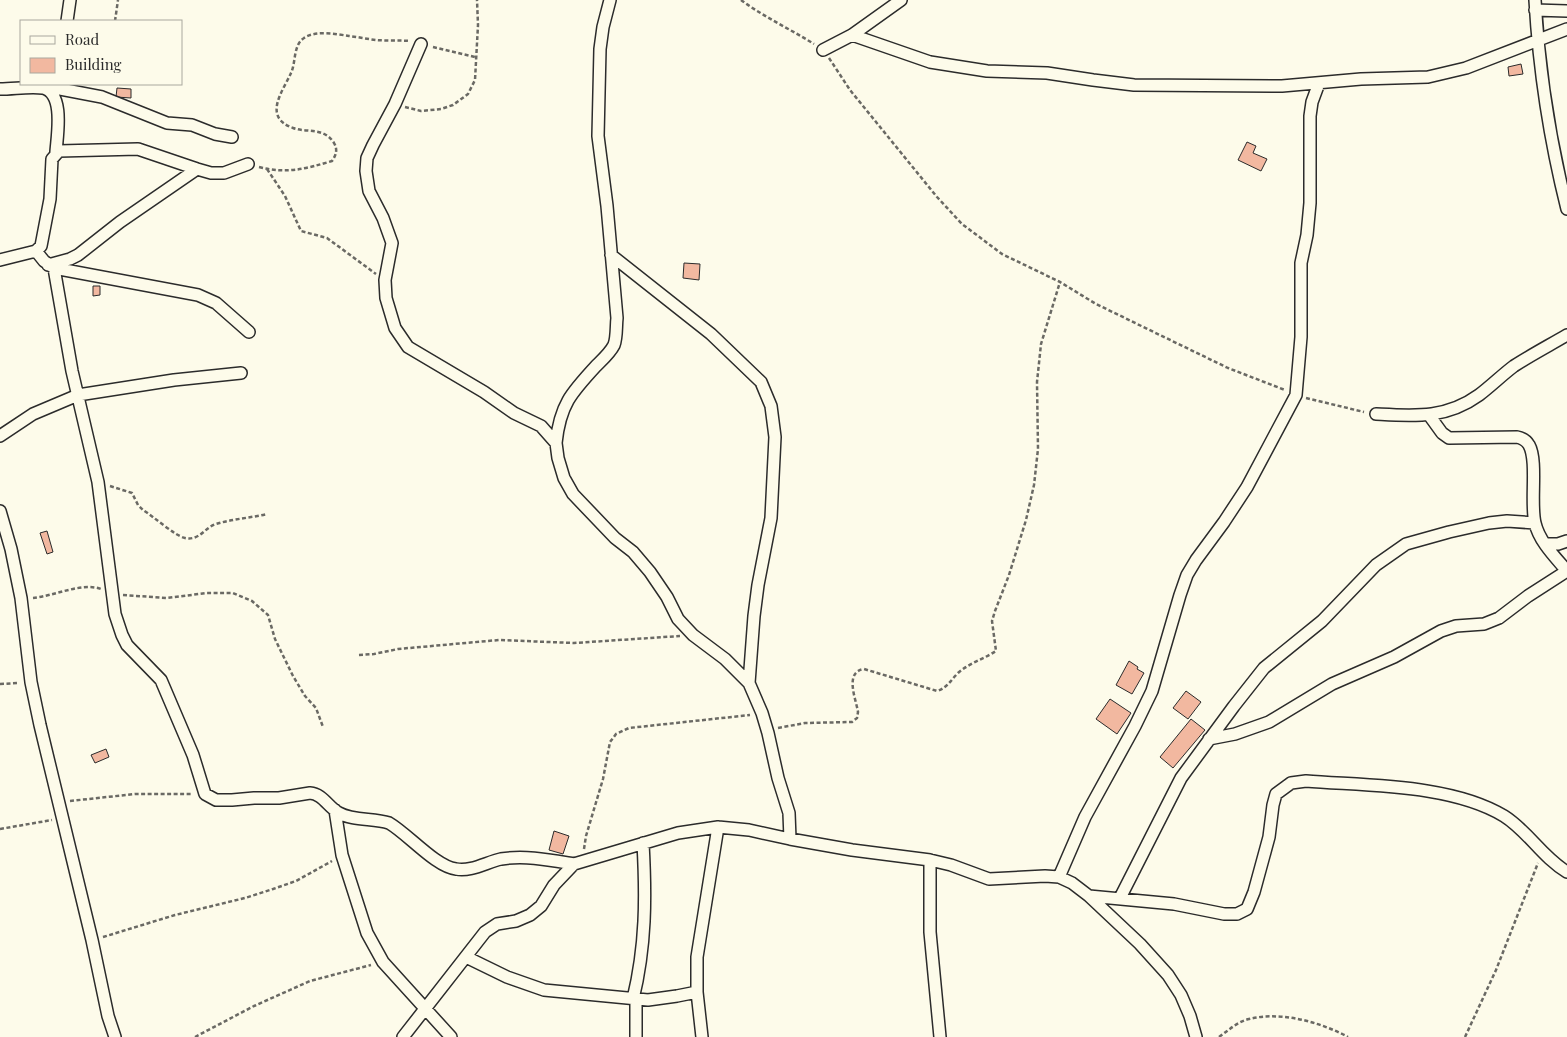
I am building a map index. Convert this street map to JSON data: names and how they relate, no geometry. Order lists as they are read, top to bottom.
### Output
{
  "legend": ["Road", "Building"]
}
